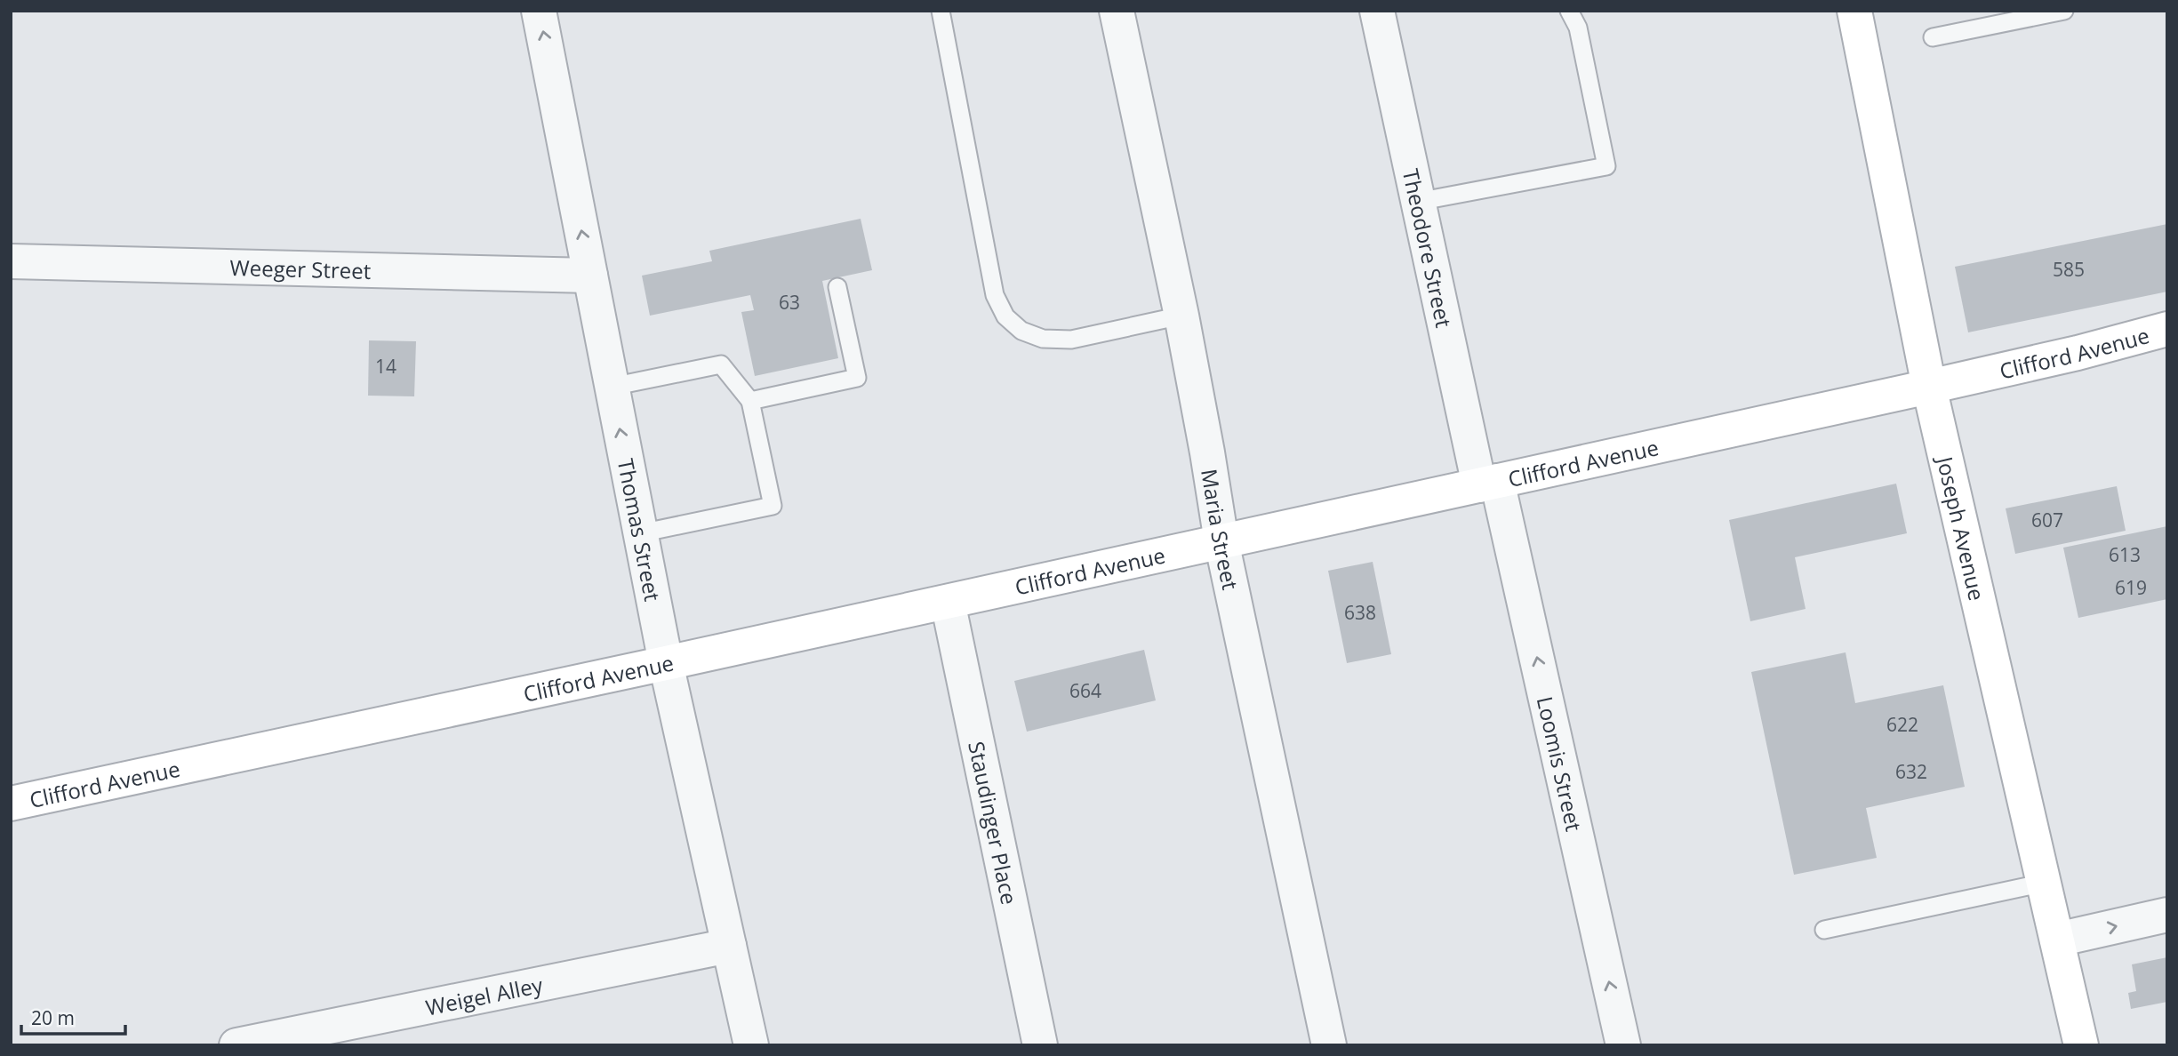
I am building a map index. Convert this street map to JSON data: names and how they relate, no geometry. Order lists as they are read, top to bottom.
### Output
{
  "streets": {
    "main road": ["Clifford Avenue", "Joseph Avenue"],
    "street": [
      "Theodore Street",
      "Weeger Street",
      "Maria Street",
      "Thomas Street",
      "Loomis Street",
      "Staudinger Place",
      "Weigel Alley"
    ]
  },
  "crossings": [
    ["Theodore Street", "Clifford Avenue"],
    ["Theodore Street", "Loomis Street"],
    ["Weeger Street", "Thomas Street"],
    ["Clifford Avenue", "Maria Street"],
    ["Clifford Avenue", "Thomas Street"],
    ["Clifford Avenue", "Joseph Avenue"],
    ["Clifford Avenue", "Loomis Street"],
    ["Clifford Avenue", "Staudinger Place"],
    ["Thomas Street", "Weigel Alley"]
  ],
  "one_way": ["Thomas Street", "Loomis Street"],
  "house_numbers": [
    "585",
    "63",
    "14",
    "607",
    "613",
    "619",
    "638",
    "664",
    "622",
    "632"
  ],
  "scale_bar": "20 m"
}
